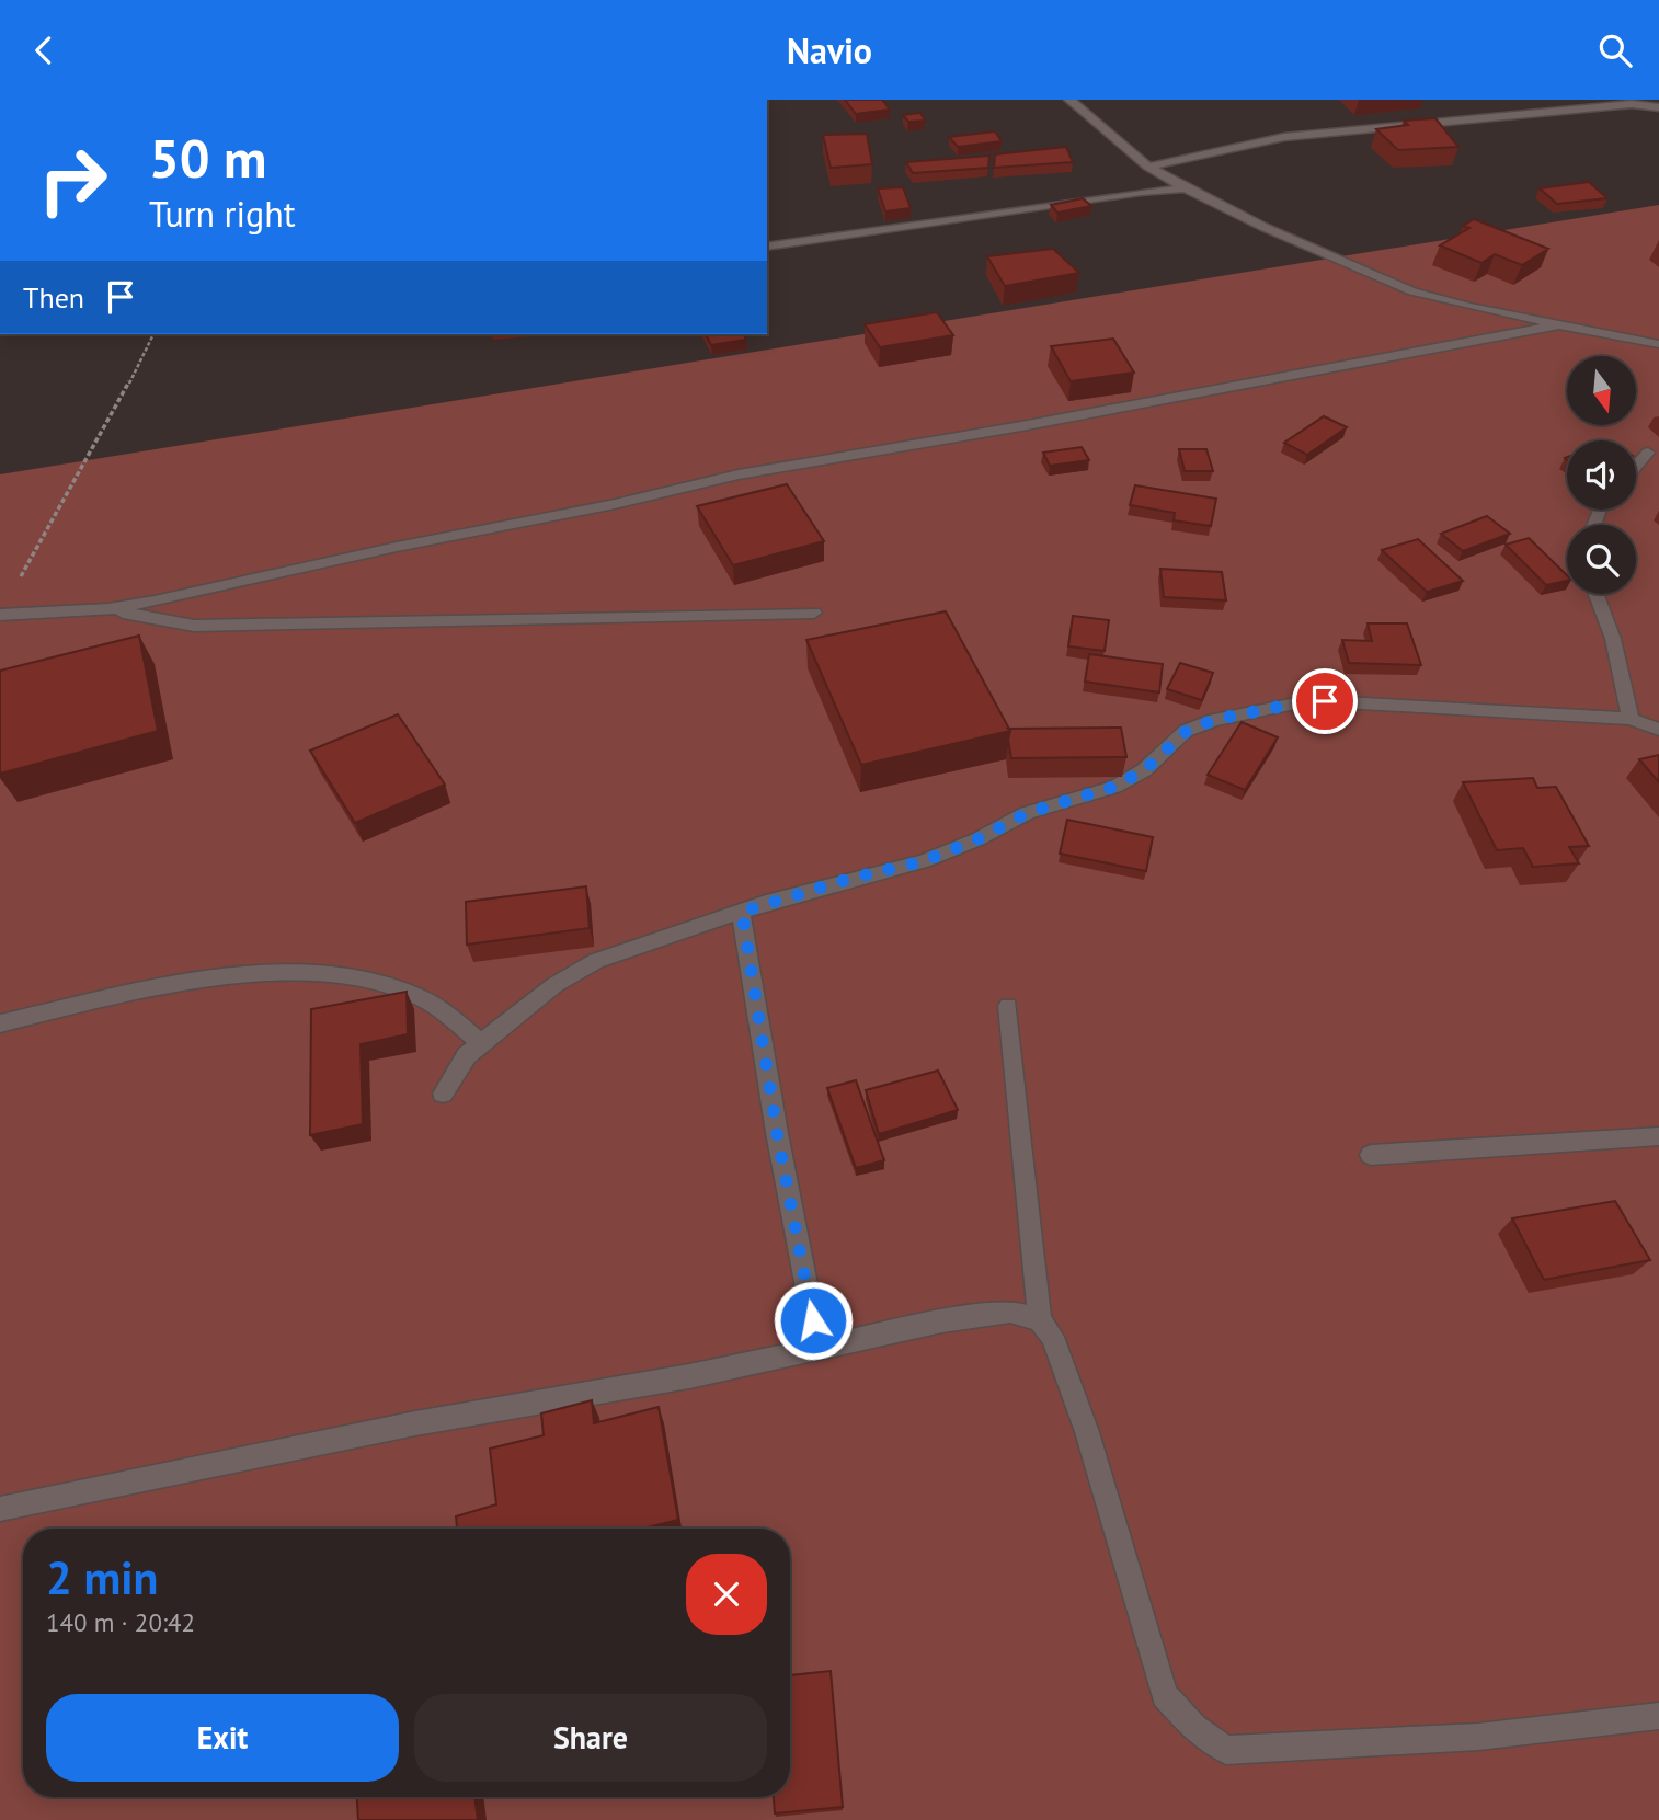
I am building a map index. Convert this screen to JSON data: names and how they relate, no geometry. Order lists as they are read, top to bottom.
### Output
{
  "north": "bottom",
  "page": {
    "header": "Navio",
    "turn": ["50 m", "Turn right"],
    "then": "Then",
    "heading": ["2 min", "140 m · 20:42"],
    "buttons": ["Exit", "Share"]
  }
}
